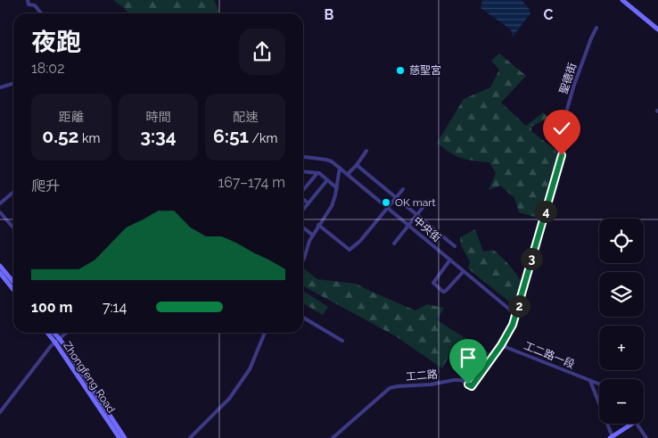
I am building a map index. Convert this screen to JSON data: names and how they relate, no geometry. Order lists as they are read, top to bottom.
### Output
{
  "streets": {
    "main road": ["Zhongfeng Road"],
    "street": [
      "聖德街",
      "中央街",
      "工二路一段",
      "工二路"
    ]
  },
  "crossings": [
    ["聖德街", "中央街"],
    ["聖德街", "工二路"],
    ["中央街", "工二路"],
    ["工二路一段", "工二路"]
  ],
  "places": ["慈聖宮", "OK mart"],
  "page": {
    "heading": ["夜跑", "18:02"],
    "stats": [
      ["距離", "0.52 km"],
      ["時間", "3:34"],
      ["配速", "6:51 /km"]
    ],
    "chart": ["爬升", "167–174 m"],
    "pins": ["4", "3", "2"],
    "map_buttons": ["+", "−"],
    "list": [
      {
        "name": "100 m",
        "note": "7:14"
      }
    ]
  },
  "grid": {
    "columns": ["B", "C"]
  }
}
